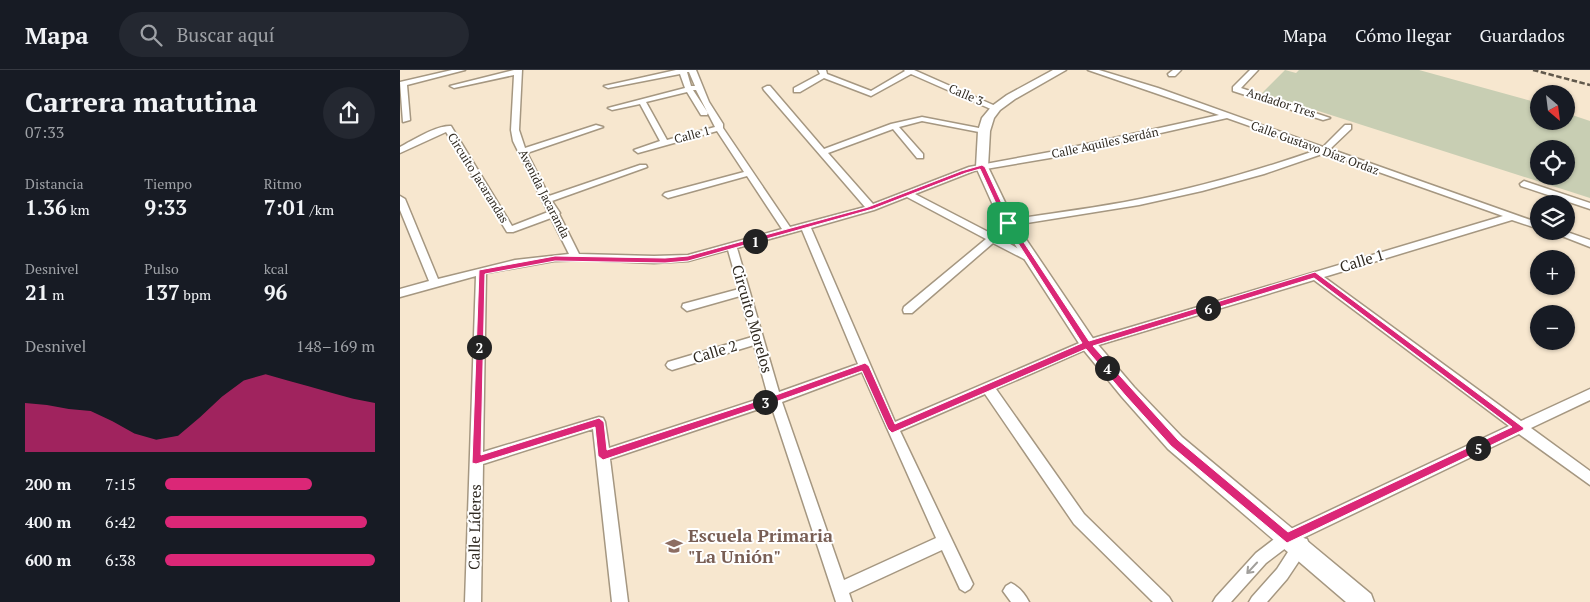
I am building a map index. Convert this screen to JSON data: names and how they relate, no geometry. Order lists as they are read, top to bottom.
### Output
{
  "streets": {
    "street": [
      "Calle 3",
      "Andador Tres",
      "Calle 1",
      "Calle Aquiles Serdán",
      "Calle Gustavo Díaz Ordaz",
      "Circuito Jacarandas",
      "Avenida Jacaranda",
      "Circuito Morelos",
      "Calle 2",
      "Calle Líderes"
    ]
  },
  "crossings": [
    ["Calle 1", "Calle Gustavo Díaz Ordaz"],
    ["Calle Aquiles Serdán", "Calle Gustavo Díaz Ordaz"],
    ["Calle Aquiles Serdán", "Avenida Jacaranda"],
    ["Calle Aquiles Serdán", "Circuito Morelos"],
    ["Calle Aquiles Serdán", "Calle Líderes"],
    ["Circuito Jacarandas", "Avenida Jacaranda"],
    ["Circuito Morelos", "Calle 2"]
  ],
  "places": {
    "school or university": ["Escuela Primaria \"La Unión\""]
  },
  "north": "bottom right",
  "page": {
    "header": "Mapa",
    "search": "Buscar aquí",
    "nav": ["Mapa", "Cómo llegar", "Guardados"],
    "heading": ["Carrera matutina", "07:33"],
    "map_buttons": ["+", "−"],
    "stats": [
      ["Distancia", "1.36 km"],
      ["Tiempo", "9:33"],
      ["Ritmo", "7:01 /km"],
      ["Desnivel", "21 m"],
      ["Pulso", "137 bpm"],
      ["kcal", "96"]
    ],
    "pins": [
      "1",
      "6",
      "2",
      "4",
      "3",
      "5"
    ],
    "chart": ["Desnivel", "148–169 m"],
    "list": [
      {
        "name": "200 m",
        "note": "7:15"
      },
      {
        "name": "400 m",
        "note": "6:42"
      },
      {
        "name": "600 m",
        "note": "6:38"
      }
    ]
  }
}
